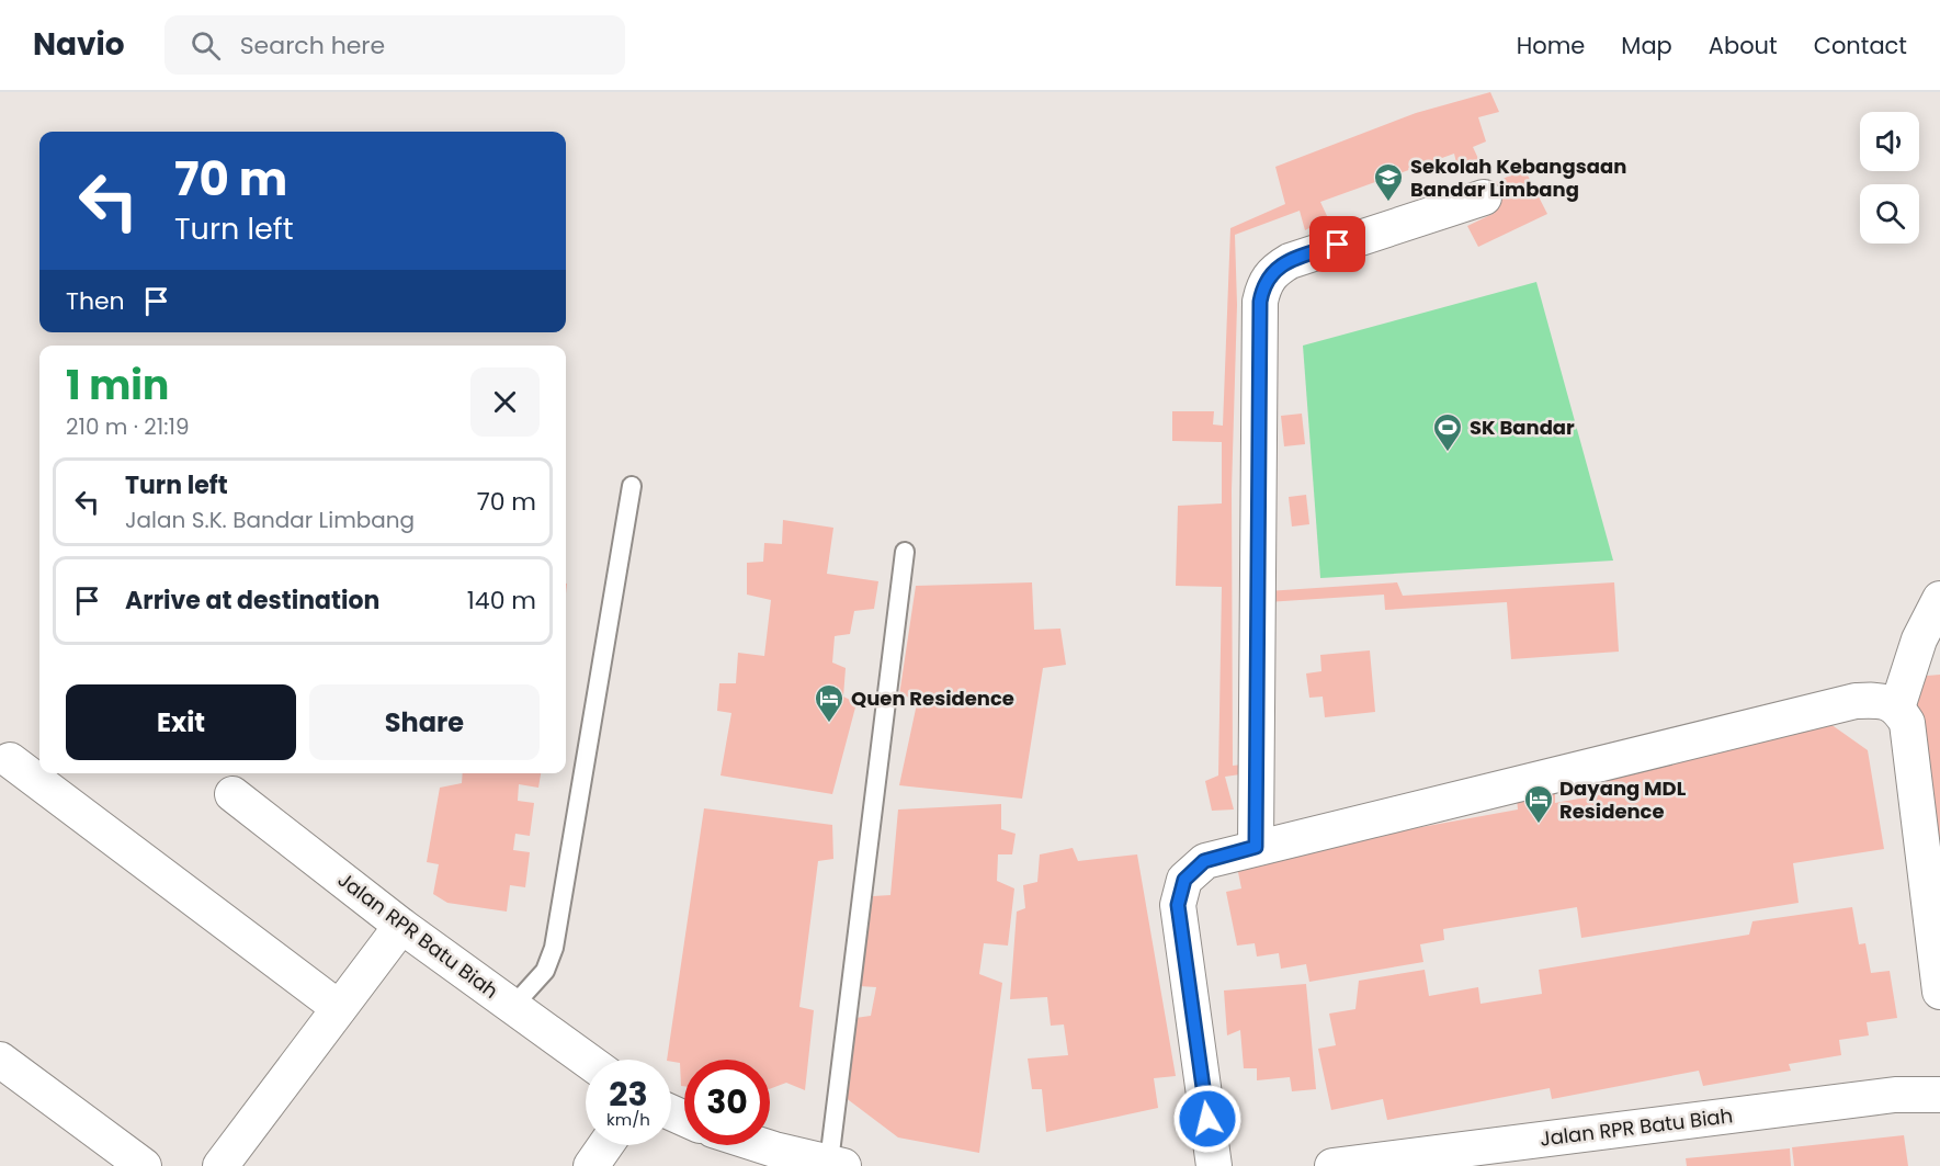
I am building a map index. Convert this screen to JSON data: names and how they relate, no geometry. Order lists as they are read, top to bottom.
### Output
{
  "streets": {
    "street": ["Jalan RPR Batu Biah"]
  },
  "places": {
    "school or university": ["Sekolah Kebangsaan Bandar Limbang"],
    "sports": ["SK Bandar"],
    "hotel": ["Quen Residence", "Dayang MDL Residence"]
  },
  "page": {
    "header": "Navio",
    "search": "Search here",
    "nav": [
      "Home",
      "Map",
      "About",
      "Contact"
    ],
    "turn": ["70 m", "Turn left"],
    "then": "Then",
    "heading": ["1 min", "210 m · 21:19"],
    "list": [
      {
        "name": "Turn left",
        "note": "Jalan S.K. Bandar Limbang",
        "value": "70 m"
      },
      {
        "name": "Arrive at destination",
        "value": "140 m"
      }
    ],
    "buttons": ["Exit", "Share"],
    "speed": "23 km/h",
    "limit": "30"
  }
}
